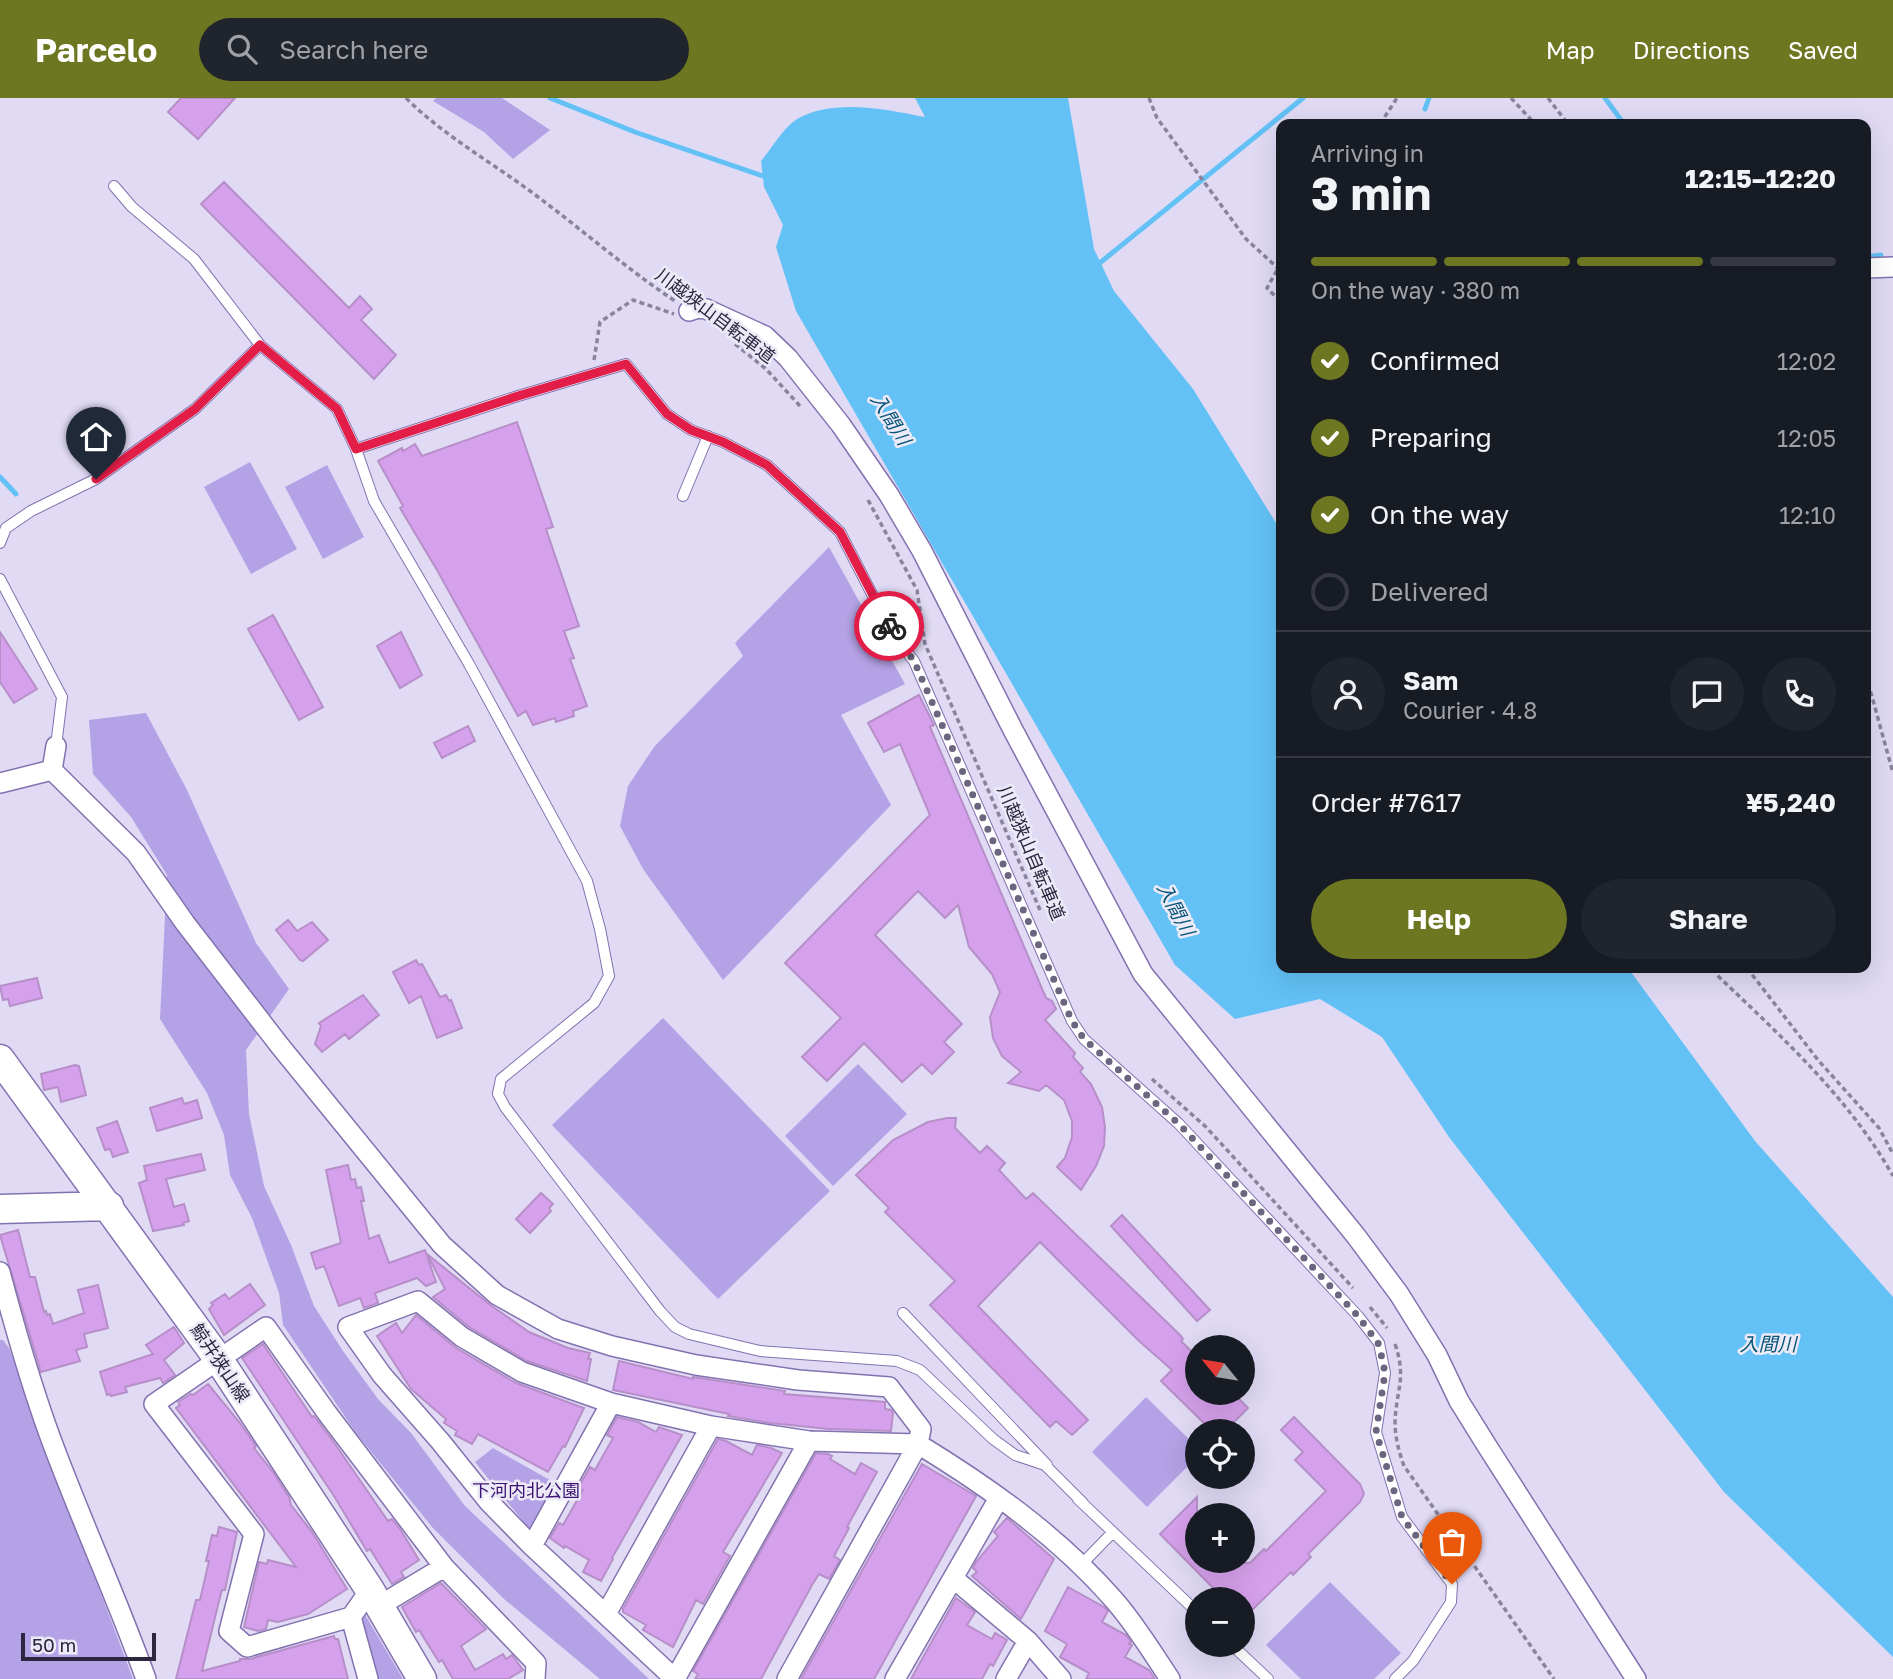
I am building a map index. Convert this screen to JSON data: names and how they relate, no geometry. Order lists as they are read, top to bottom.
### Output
{
  "streets": {
    "main road": ["鯨井狭山線"],
    "path": ["川越狭山自転車道"]
  },
  "water": ["入間川"],
  "parks": ["下河内北公園"],
  "scale_bar": "50 m",
  "north": "top left",
  "page": {
    "header": "Parcelo",
    "search": "Search here",
    "nav": ["Map", "Directions", "Saved"],
    "heading": ["3 min", "Arriving in", "12:15–12:20"],
    "panel": [
      "Sam",
      "Courier · 4.8",
      "Order #7617",
      "¥5,240"
    ],
    "bar": "On the way · 380 m",
    "list": [
      ["Confirmed", "12:02"],
      ["Preparing", "12:05"],
      ["On the way", "12:10"],
      "Delivered"
    ],
    "buttons": ["Help", "Share"],
    "map_buttons": ["+", "−"],
    "scale": "50 m"
  }
}
